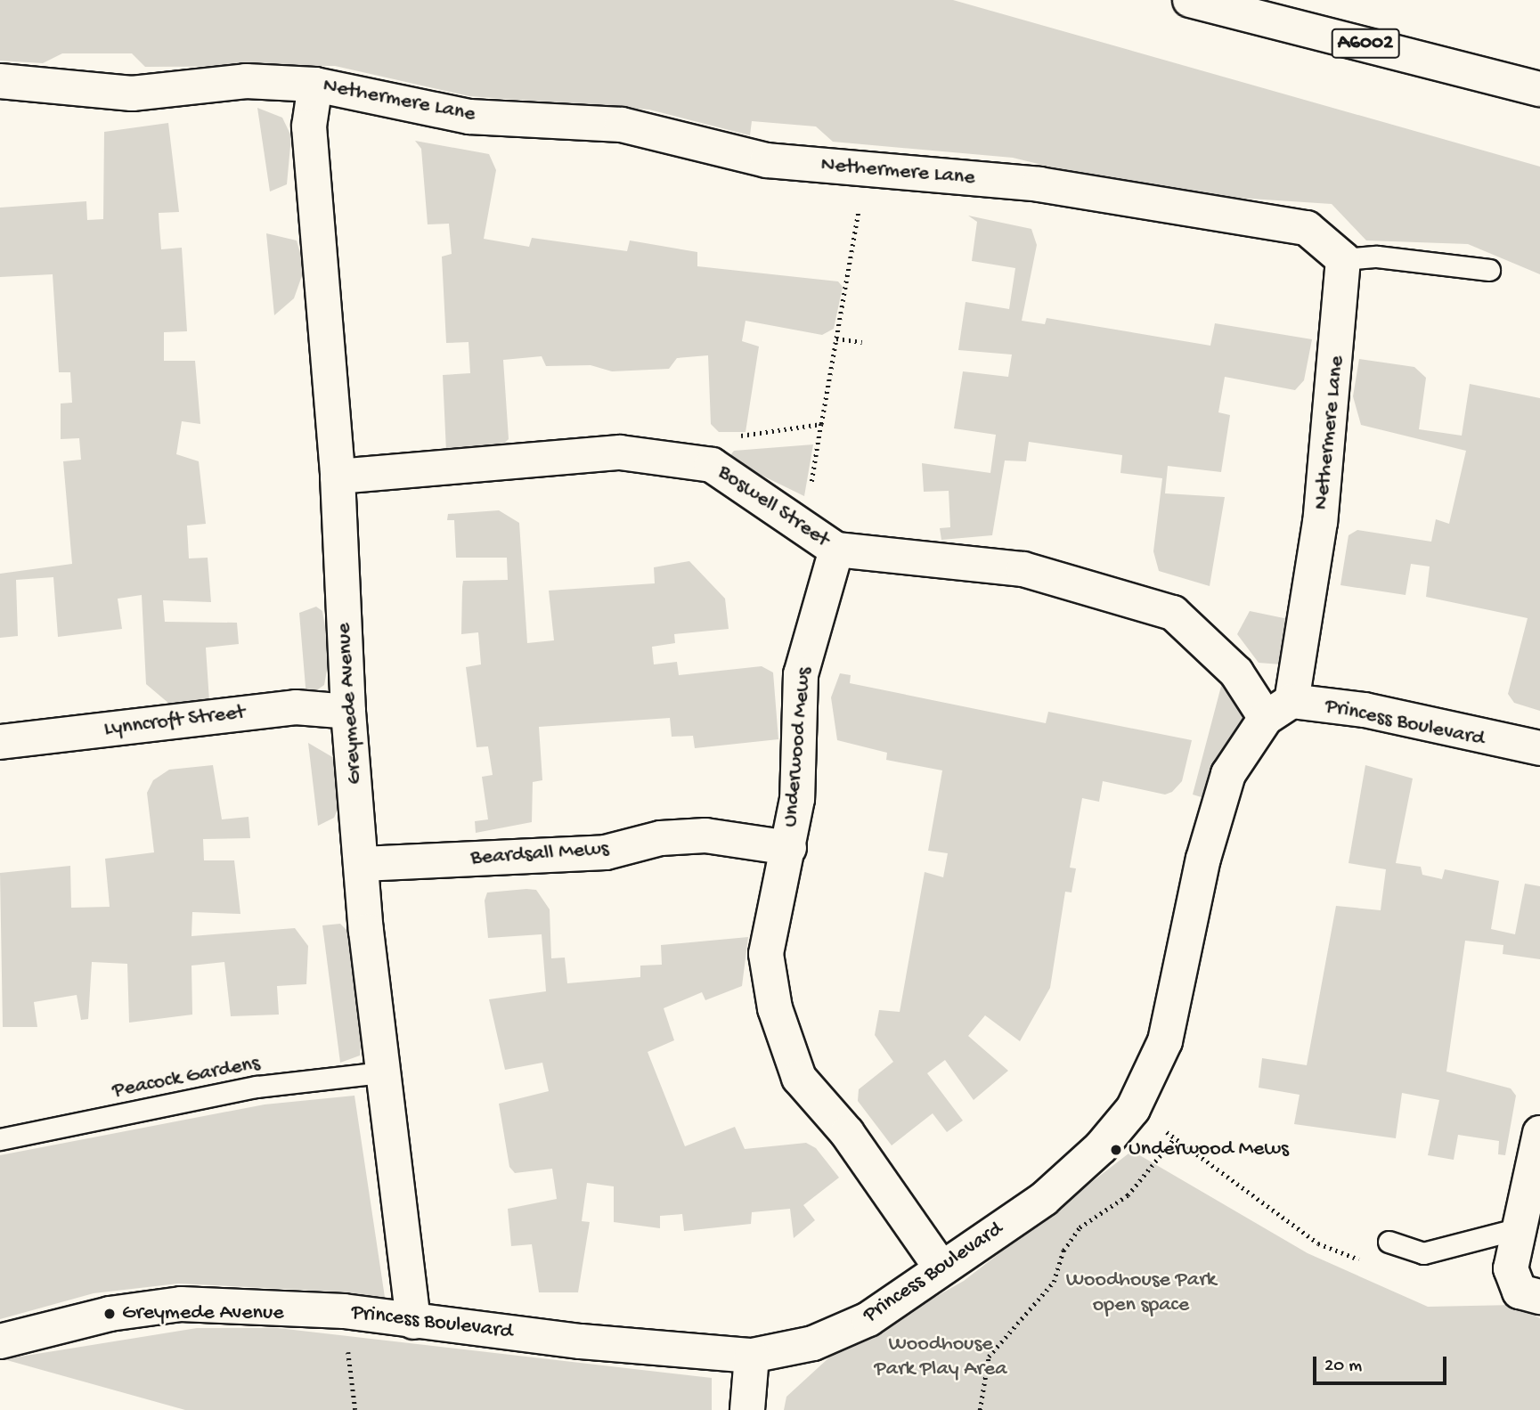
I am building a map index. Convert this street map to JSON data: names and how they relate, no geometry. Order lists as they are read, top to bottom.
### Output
{
  "streets": {
    "street": [
      "A6002",
      "Nethermere Lane",
      "Boswell Street",
      "Greymede Avenue",
      "Lynncroft Street",
      "Princess Boulevard",
      "Underwood Mews",
      "Beardsall Mews"
    ],
    "lane": ["Peacock Gardens"]
  },
  "crossings": [
    ["Nethermere Lane", "Boswell Street"],
    ["Nethermere Lane", "Greymede Avenue"],
    ["Nethermere Lane", "Princess Boulevard"],
    ["Boswell Street", "Greymede Avenue"],
    ["Boswell Street", "Princess Boulevard"],
    ["Boswell Street", "Underwood Mews"],
    ["Greymede Avenue", "Lynncroft Street"],
    ["Greymede Avenue", "Princess Boulevard"],
    ["Greymede Avenue", "Beardsall Mews"],
    ["Greymede Avenue", "Peacock Gardens"],
    ["Princess Boulevard", "Underwood Mews"],
    ["Underwood Mews", "Beardsall Mews"]
  ],
  "parks": ["Woodhouse Park open space", "Woodhouse Park Play Area"],
  "places": ["Underwood Mews", "Greymede Avenue"],
  "scale_bar": "20 m"
}
